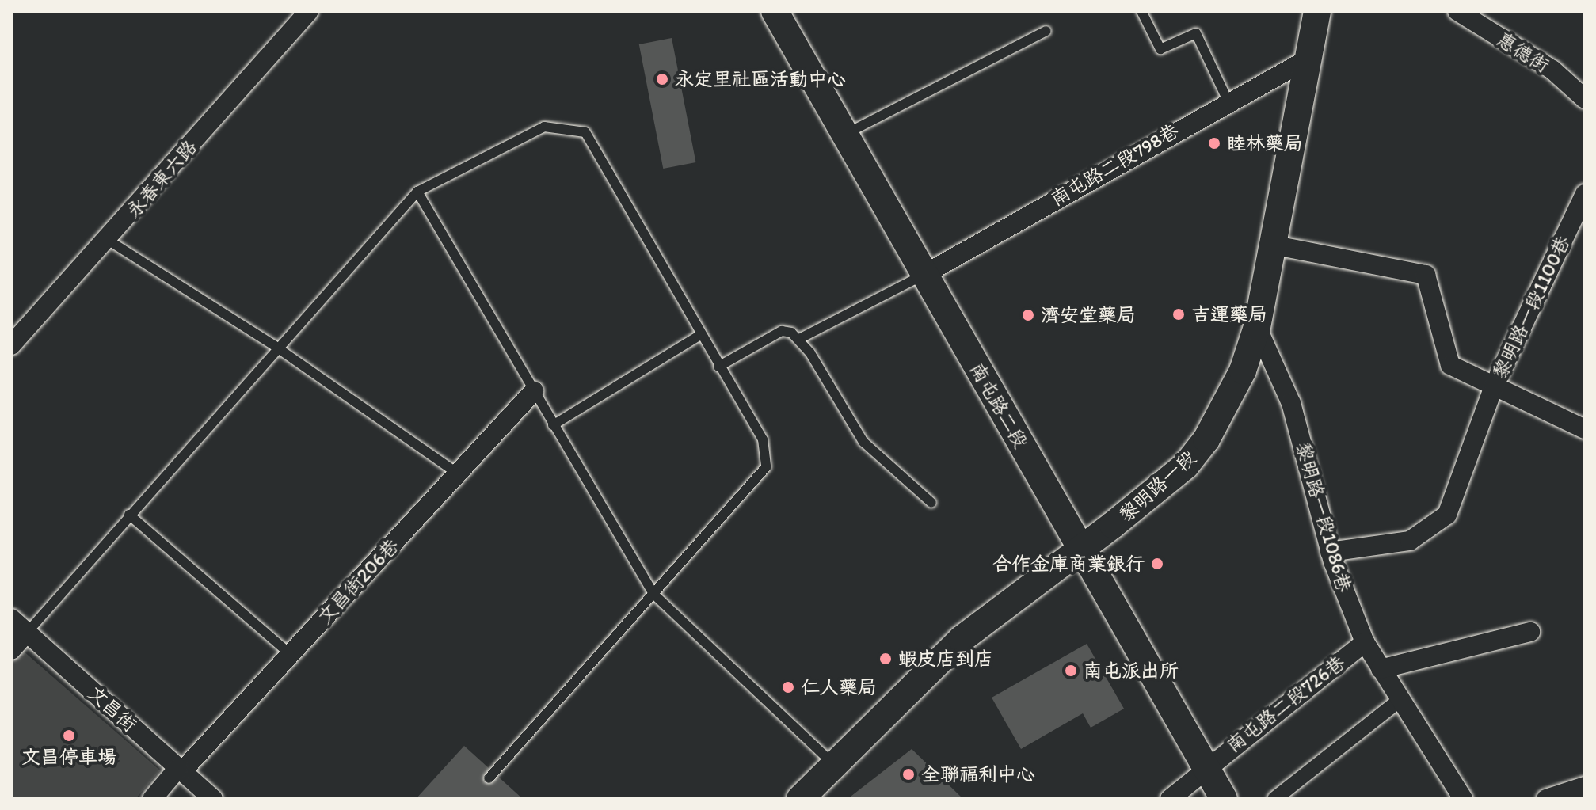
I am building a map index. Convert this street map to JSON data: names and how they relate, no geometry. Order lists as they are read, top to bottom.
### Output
{
  "streets": {
    "main road": ["南屯路二段", "黎明路一段"],
    "street": [
      "惠德街",
      "南屯路二段798巷",
      "永春東六路",
      "黎明路一段1100巷",
      "黎明路一段1086巷",
      "文昌街206巷",
      "南屯路二段726巷",
      "文昌街"
    ]
  },
  "crossings": [
    ["南屯路二段798巷", "南屯路二段"],
    ["南屯路二段798巷", "黎明路一段"],
    ["黎明路一段1100巷", "黎明路一段"],
    ["南屯路二段", "黎明路一段"],
    ["南屯路二段", "南屯路二段726巷"],
    ["黎明路一段", "黎明路一段1086巷"],
    ["黎明路一段1086巷", "南屯路二段726巷"],
    ["文昌街206巷", "文昌街"]
  ],
  "places": [
    "永定里社區活動中心",
    "睦林藥局",
    "吉運藥局",
    "濟安堂藥局",
    "合作金庫商業銀行",
    "蝦皮店到店",
    "南屯派出所",
    "仁人藥局",
    "文昌停車場",
    "全聯福利中心"
  ]
}
